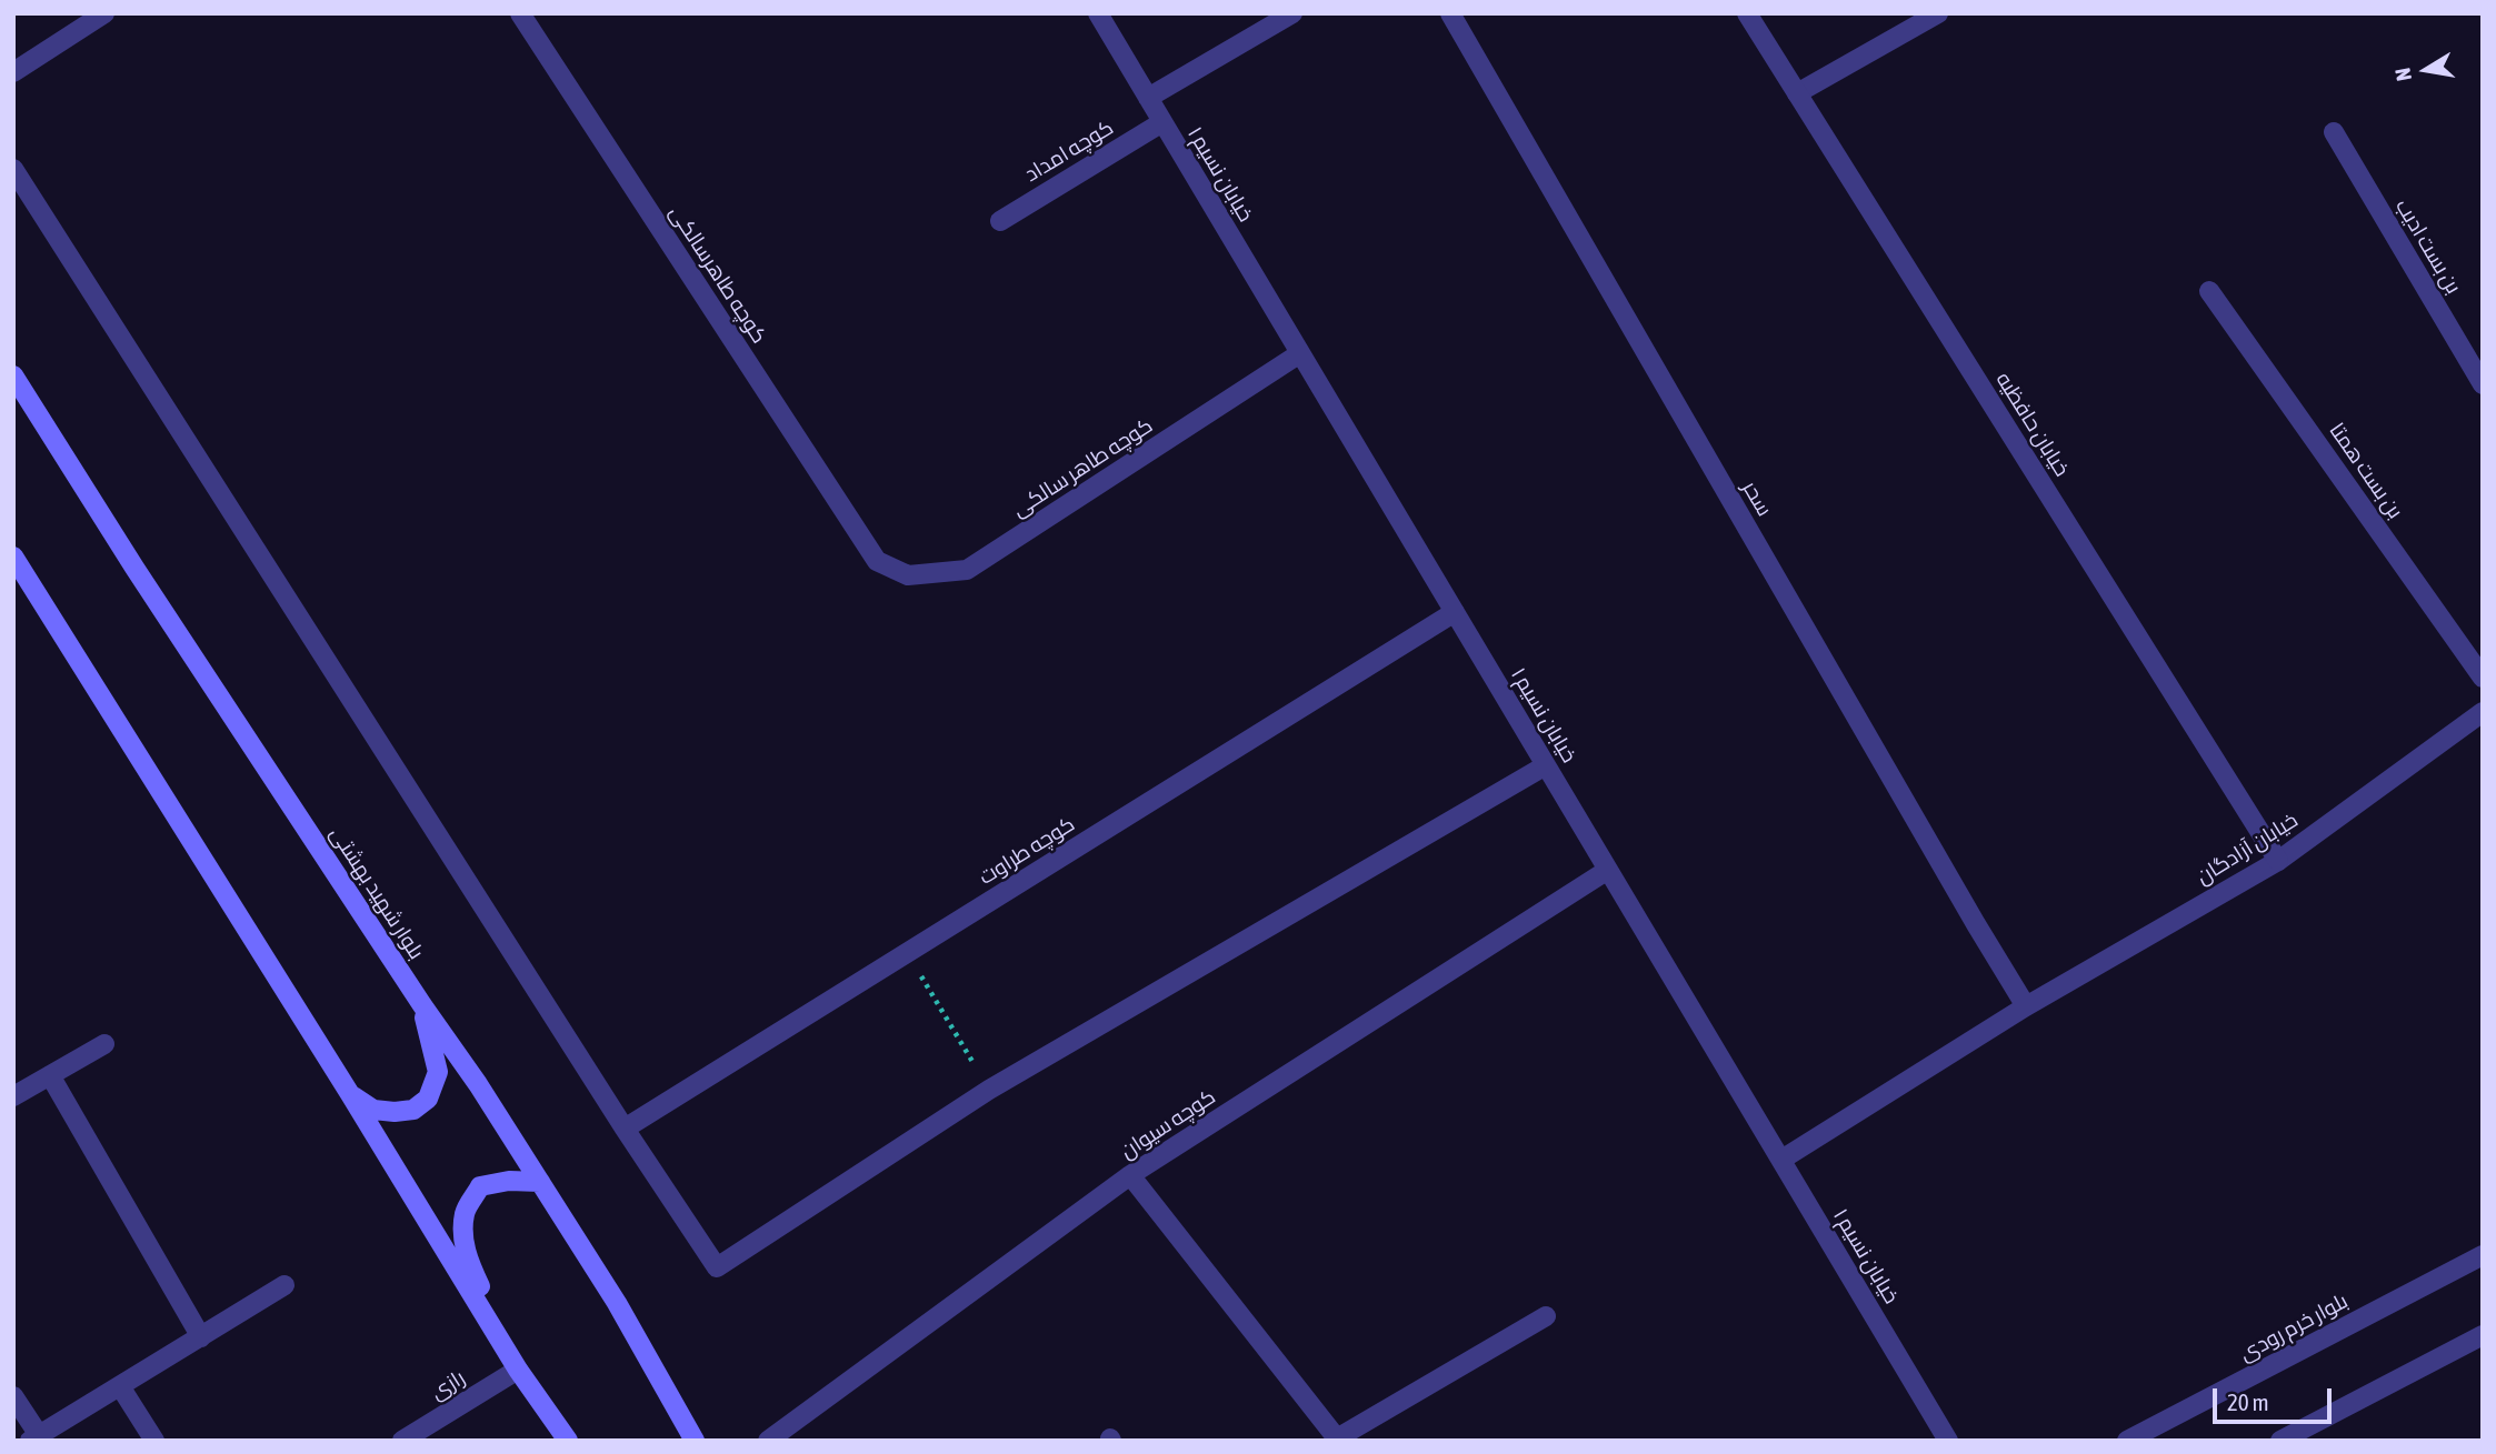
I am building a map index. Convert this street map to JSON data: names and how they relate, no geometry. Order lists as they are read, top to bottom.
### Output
{
  "streets": {
    "main road": ["بلوار شهید بهشتی"],
    "street": [
      "کوچه امداد",
      "خیابان نسیم ۱",
      "بن بست ادیب",
      "کوچه طاهرسالکی",
      "خیابان حافظیه",
      "کوچه طاهر سالکی",
      "بن بست همتا",
      "سحر",
      "خیابان آزادگان",
      "کوچه طراوت",
      "کوچه سیوان",
      "بلوار خرم رودی",
      "رازی"
    ]
  },
  "crossings": [
    ["کوچه امداد", "خیابان نسیم ۱"],
    ["خیابان نسیم ۱", "کوچه طاهر سالکی"],
    ["خیابان نسیم ۱", "خیابان آزادگان"],
    ["خیابان نسیم ۱", "کوچه طراوت"],
    ["خیابان نسیم ۱", "کوچه سیوان"],
    ["کوچه طاهرسالکی", "کوچه طاهر سالکی"],
    ["خیابان حافظیه", "خیابان آزادگان"],
    ["سحر", "خیابان آزادگان"]
  ],
  "scale_bar": "20 m",
  "north": "left"
}
